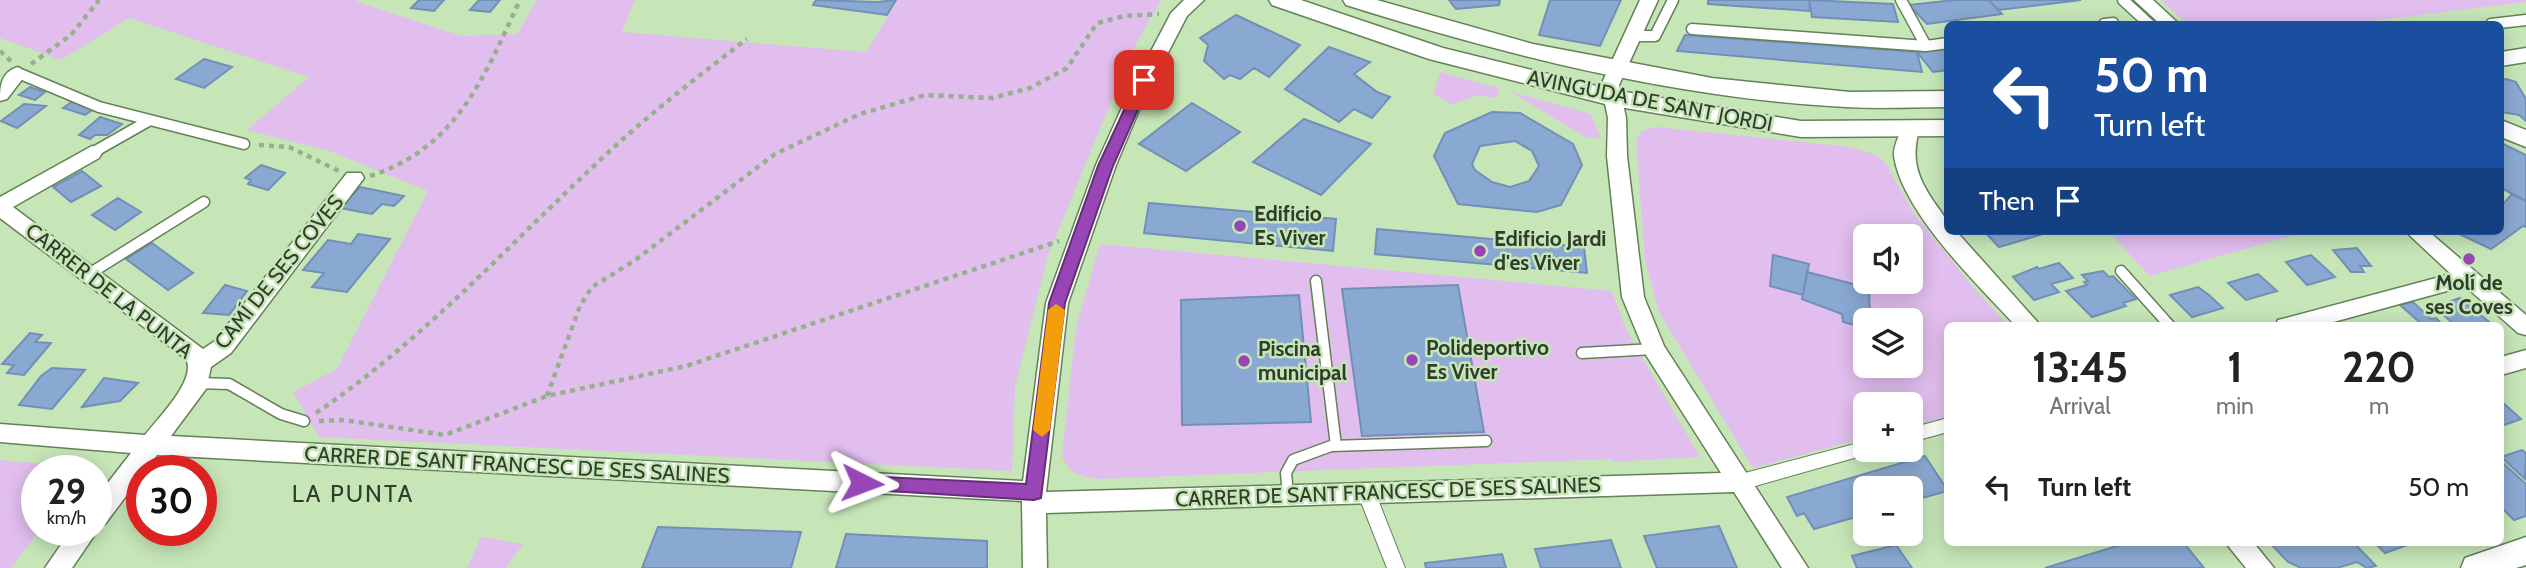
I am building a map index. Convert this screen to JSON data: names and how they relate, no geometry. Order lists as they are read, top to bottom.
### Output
{
  "streets": {
    "street": [
      "AVINGUDA DE SANT JORDI",
      "CAMÍ DE SES COVES",
      "CARRER DE LA PUNTA",
      "CARRER DE SANT FRANCESC DE SES SALINES"
    ]
  },
  "crossings": [
    ["CAMÍ DE SES COVES", "CARRER DE LA PUNTA"],
    ["CARRER DE LA PUNTA", "CARRER DE SANT FRANCESC DE SES SALINES"]
  ],
  "districts": ["LA PUNTA"],
  "places": [
    "Edificio Es Viver",
    "Edificio Jardi d'es Viver",
    "Molí de ses Coves",
    "Polideportivo Es Viver",
    "Piscina municipal"
  ],
  "page": {
    "turn": ["50 m", "Turn left"],
    "then": "Then",
    "map_buttons": ["+", "−"],
    "eta": [
      "13:45",
      "Arrival",
      "1",
      "min",
      "220",
      "m"
    ],
    "list": [
      {
        "name": "Turn left",
        "value": "50 m"
      }
    ],
    "speed": "29 km/h",
    "limit": "30"
  }
}
